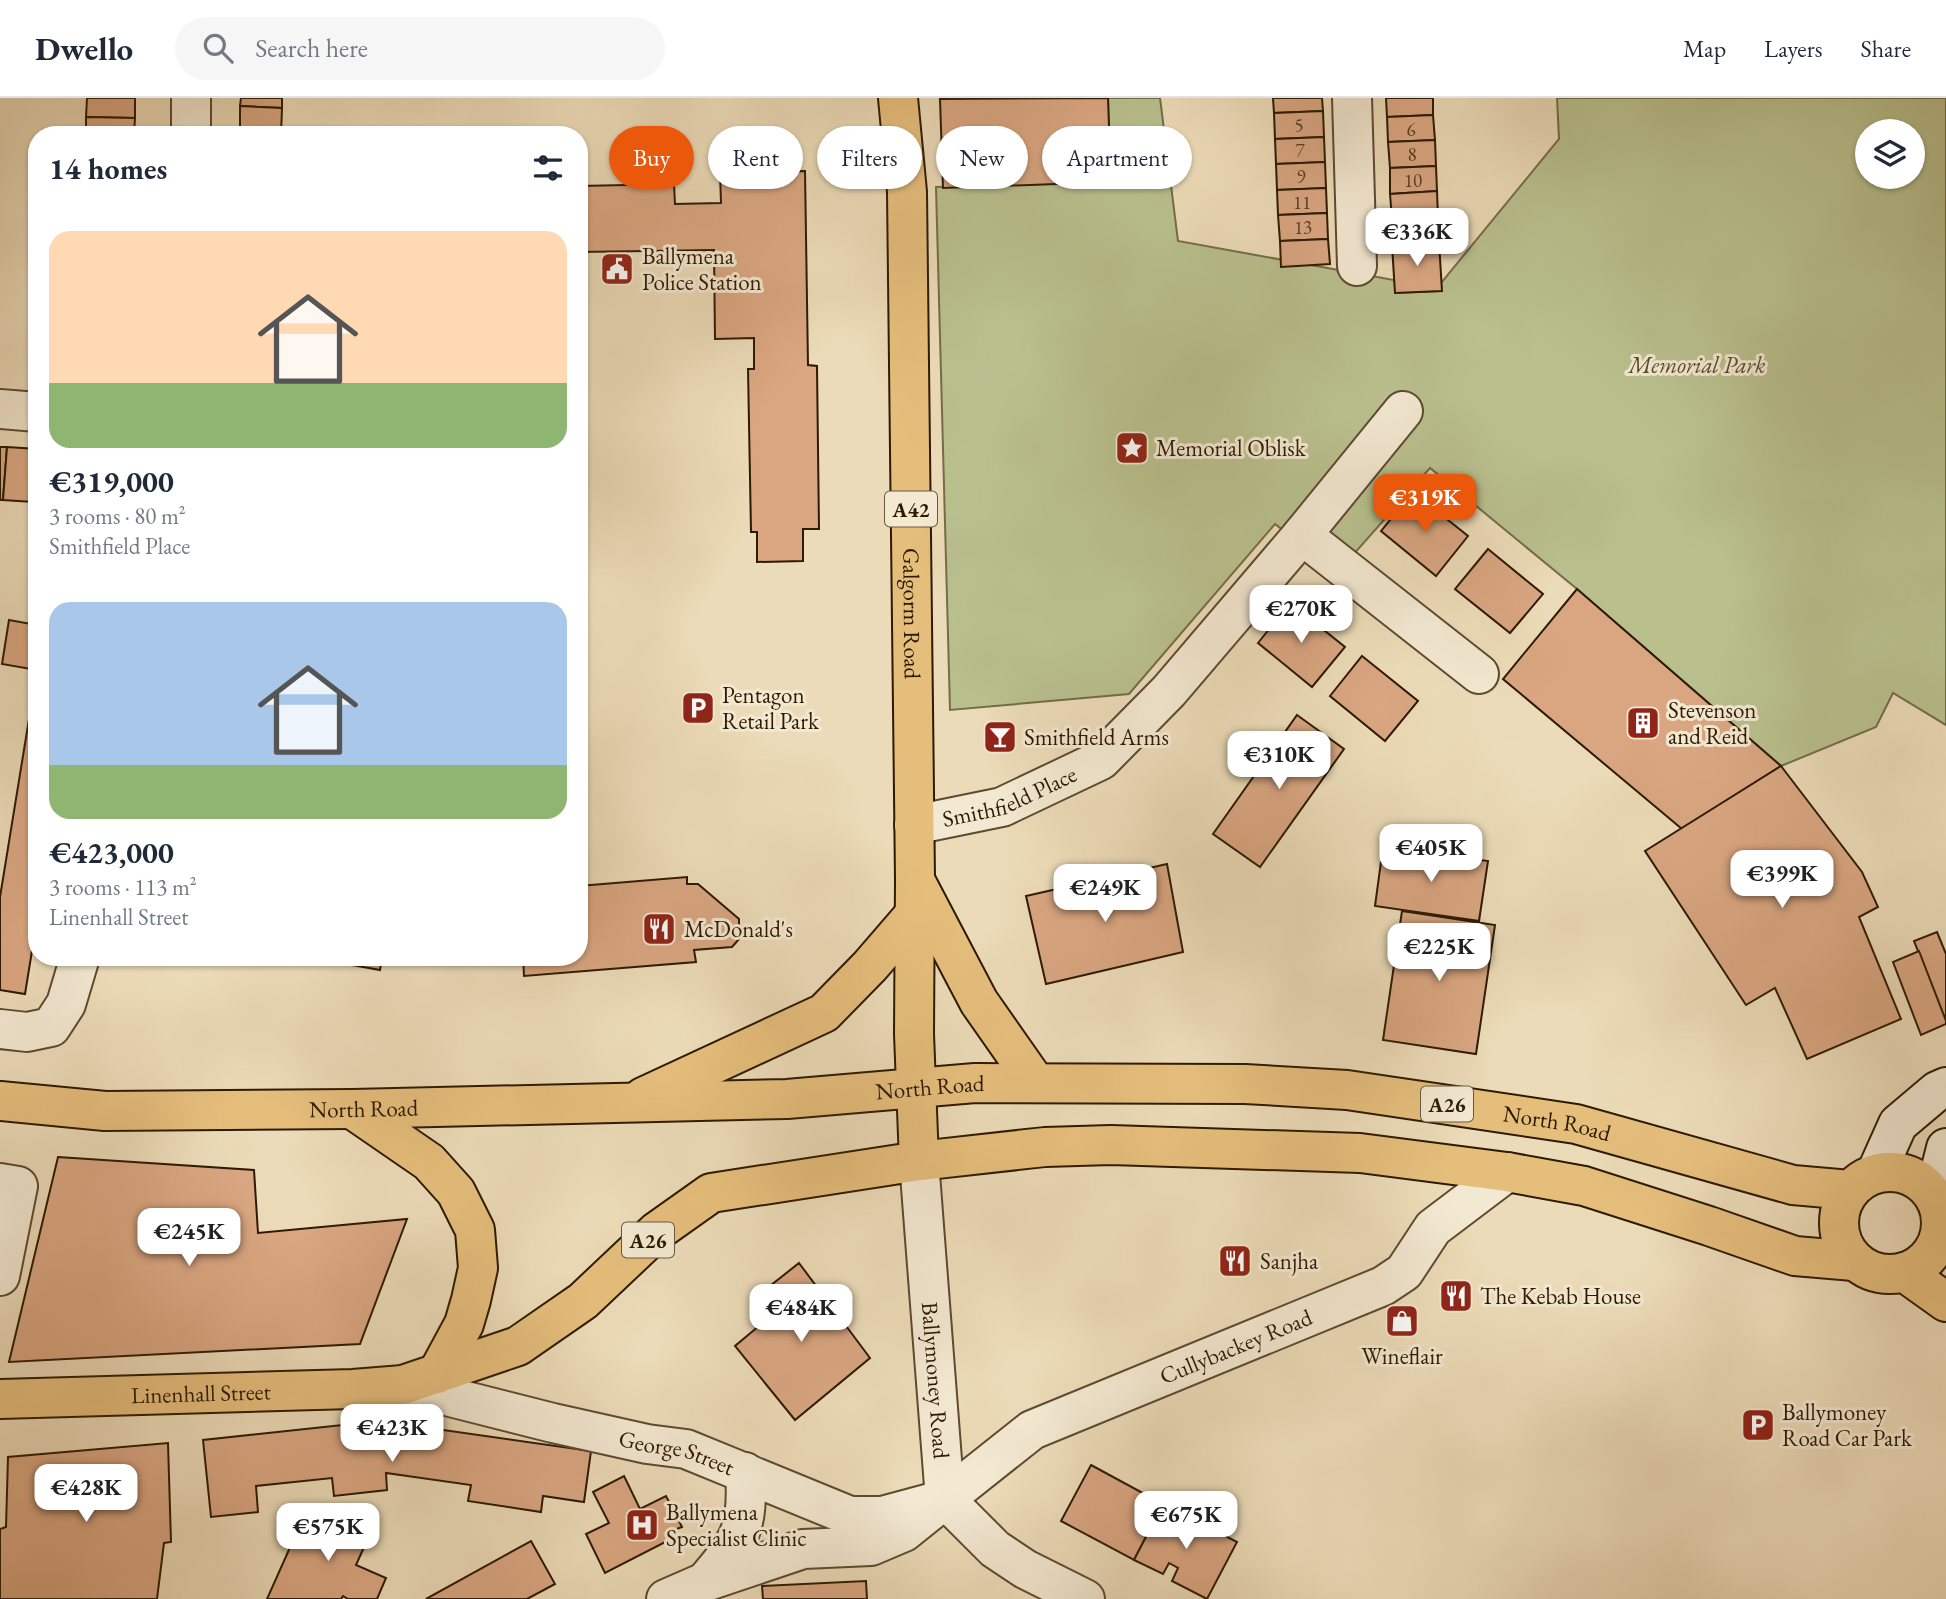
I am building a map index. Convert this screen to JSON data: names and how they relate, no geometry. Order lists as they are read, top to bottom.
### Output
{
  "streets": {
    "main road": [
      "A42",
      "Galgorm Road",
      "North Road",
      "A26",
      "Ballymoney Road",
      "Linenhall Street"
    ],
    "street": ["Smithfield Place", "Cullybackey Road", "George Street"]
  },
  "crossings": [
    ["Galgorm Road", "Smithfield Place"],
    ["Galgorm Road", "North Road"],
    ["Galgorm Road", "Ballymoney Road"],
    ["North Road", "A26"],
    ["North Road", "Ballymoney Road"],
    ["A26", "Cullybackey Road"],
    ["A26", "Ballymoney Road"],
    ["A26", "Linenhall Street"],
    ["A26", "George Street"],
    ["Cullybackey Road", "Ballymoney Road"],
    ["Cullybackey Road", "George Street"],
    ["Ballymoney Road", "George Street"],
    ["Linenhall Street", "George Street"]
  ],
  "parks": ["Memorial Park"],
  "places": {
    "public building": ["Ballymena Police Station"],
    "place": ["Memorial Oblisk"],
    "parking": ["Pentagon Retail Park", "Ballymoney Road Car Park"],
    "building": ["Stevenson and Reid"],
    "bar": ["Smithfield Arms"],
    "restaurant": ["McDonald's", "Sanjha", "The Kebab House"],
    "shop": ["Wineflair"],
    "hospital": ["Ballymena Specialist Clinic"]
  },
  "house_numbers": [
    "5",
    "6",
    "7",
    "8",
    "9",
    "10",
    "11",
    "13"
  ],
  "page": {
    "header": "Dwello",
    "search": "Search here",
    "nav": ["Map", "Layers", "Share"],
    "chip": [
      "Buy",
      "Rent",
      "Filters",
      "New",
      "Apartment"
    ],
    "heading": "14 homes",
    "price": [
      "€336K",
      "€319K",
      "€270K",
      "€310K",
      "€405K",
      "€399K",
      "€249K",
      "€225K",
      "€245K",
      "€484K",
      "€423K",
      "€428K",
      "€675K",
      "€575K"
    ],
    "list": [
      {
        "name": "€319,000",
        "note": "3 rooms · 80 m² · Smithfield Place"
      },
      {
        "name": "€423,000",
        "note": "3 rooms · 113 m² · Linenhall Street"
      }
    ]
  }
}
